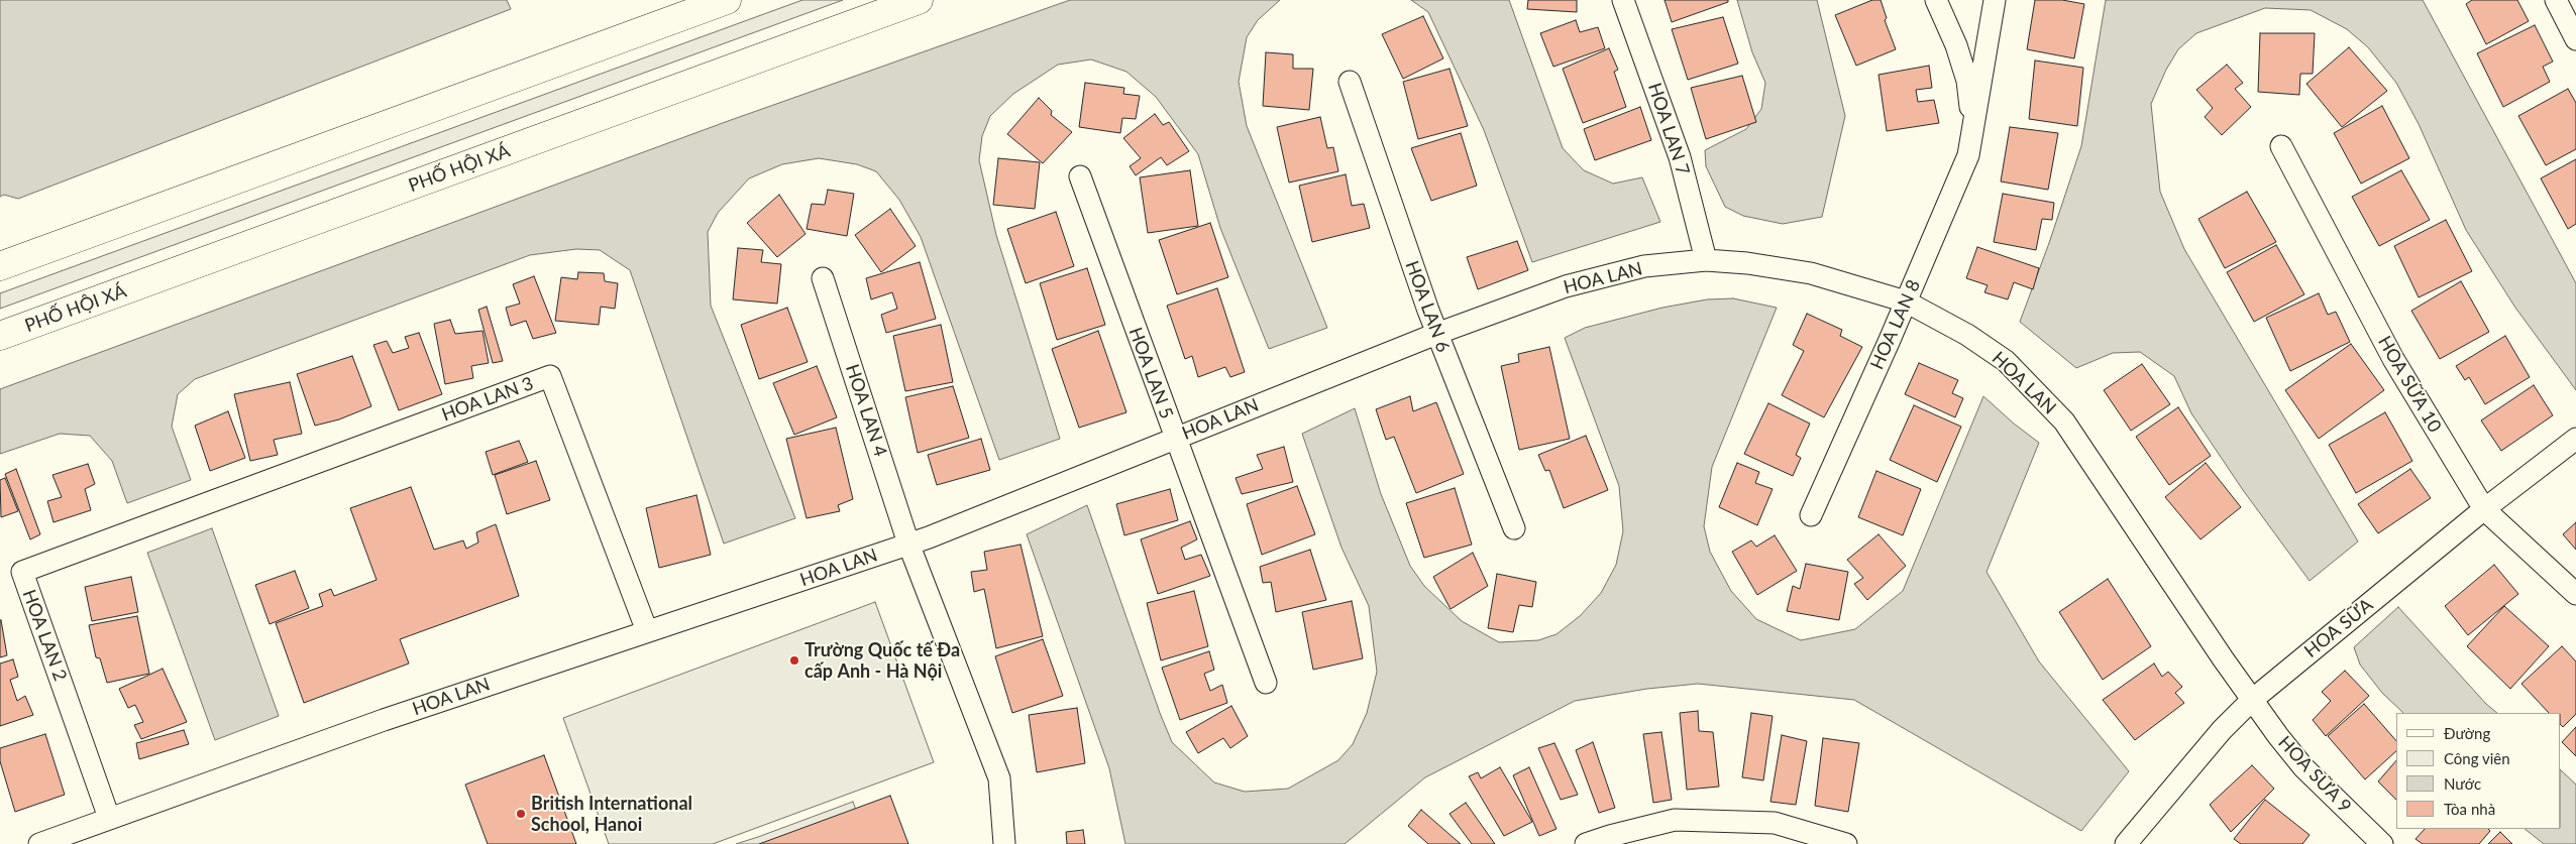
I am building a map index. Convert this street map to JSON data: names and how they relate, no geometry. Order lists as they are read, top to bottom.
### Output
{
  "streets": {
    "main road": ["PHỐ HỘI XÁ"],
    "street": [
      "HOA LAN 7",
      "HOA LAN",
      "HOA LAN 6",
      "HOA LAN 8",
      "HOA LAN 5",
      "HOA SỮA 10",
      "HOA LAN 3",
      "HOA LAN 4",
      "HOA SỮA",
      "HOA LAN 2",
      "HOA SỮA 9"
    ]
  },
  "crossings": [
    ["HOA LAN 7", "HOA LAN"],
    ["HOA LAN", "HOA LAN 6"],
    ["HOA LAN", "HOA LAN 8"],
    ["HOA LAN", "HOA LAN 5"],
    ["HOA LAN", "HOA LAN 3"],
    ["HOA LAN", "HOA LAN 4"],
    ["HOA LAN", "HOA SỮA"],
    ["HOA LAN", "HOA LAN 2"],
    ["HOA LAN", "HOA SỮA 9"],
    ["HOA SỮA 10", "HOA SỮA"],
    ["HOA LAN 3", "HOA LAN 2"],
    ["HOA SỮA", "HOA SỮA 9"]
  ],
  "places": ["Trường Quốc tế Đa cấp Anh - Hà Nội", "British International School, Hanoi"],
  "legend": [
    "Đường",
    "Công viên",
    "Nước",
    "Tòa nhà"
  ]
}
